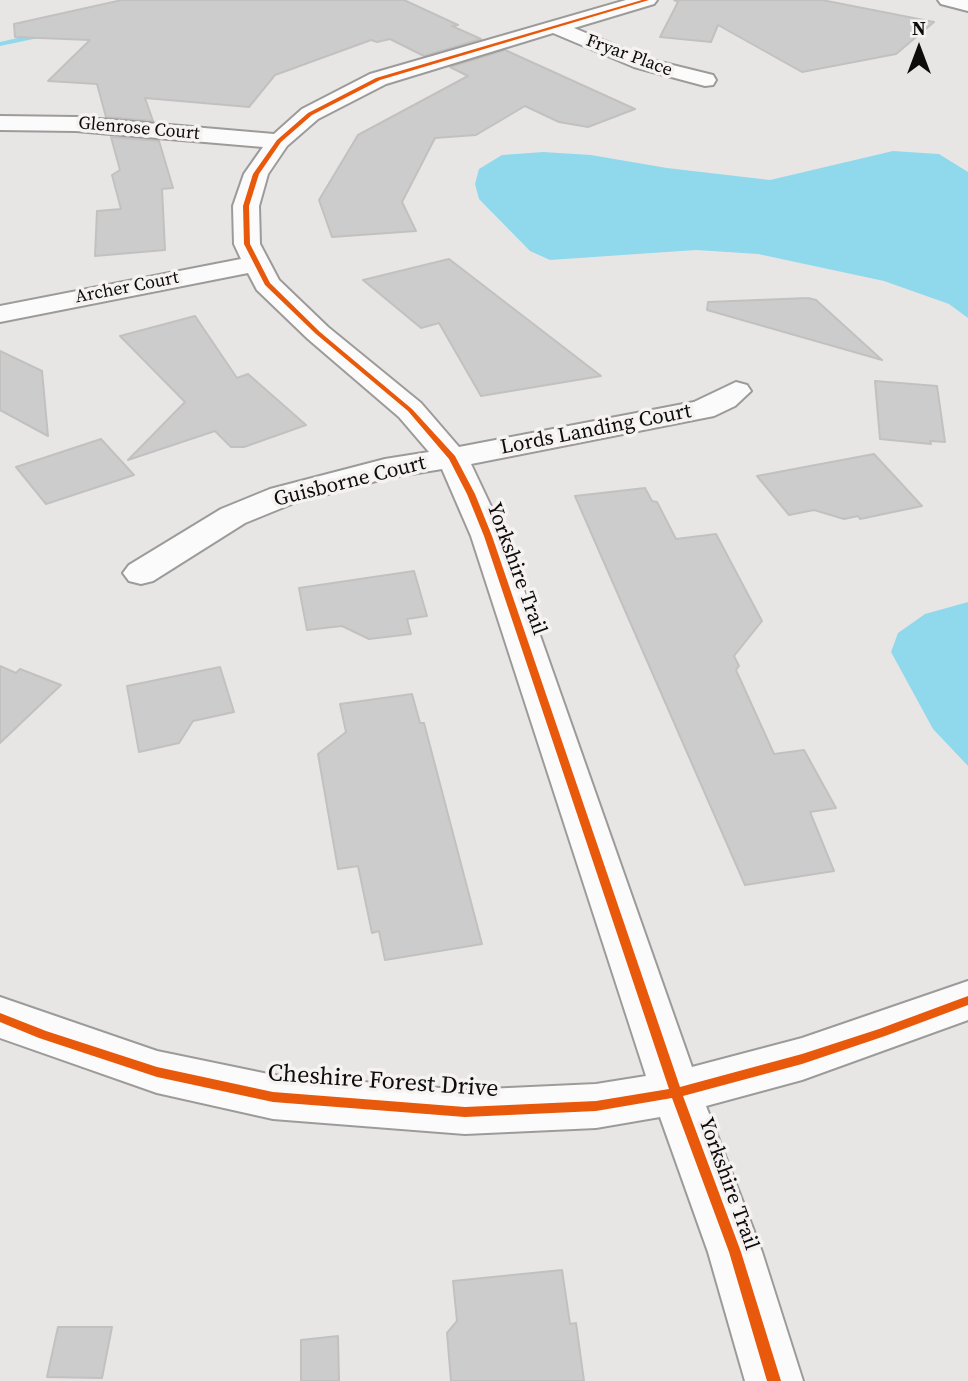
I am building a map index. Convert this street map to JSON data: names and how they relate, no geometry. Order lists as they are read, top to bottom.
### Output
{
  "streets": {
    "street": [
      "Fryar Place",
      "Glenrose Court",
      "Archer Court",
      "Lords Landing Court",
      "Guisborne Court",
      "Yorkshire Trail",
      "Cheshire Forest Drive"
    ]
  },
  "crossings": [
    ["Fryar Place", "Yorkshire Trail"],
    ["Glenrose Court", "Yorkshire Trail"],
    ["Archer Court", "Yorkshire Trail"],
    ["Lords Landing Court", "Guisborne Court"],
    ["Lords Landing Court", "Yorkshire Trail"],
    ["Guisborne Court", "Yorkshire Trail"],
    ["Yorkshire Trail", "Cheshire Forest Drive"]
  ],
  "north": "top"
}
